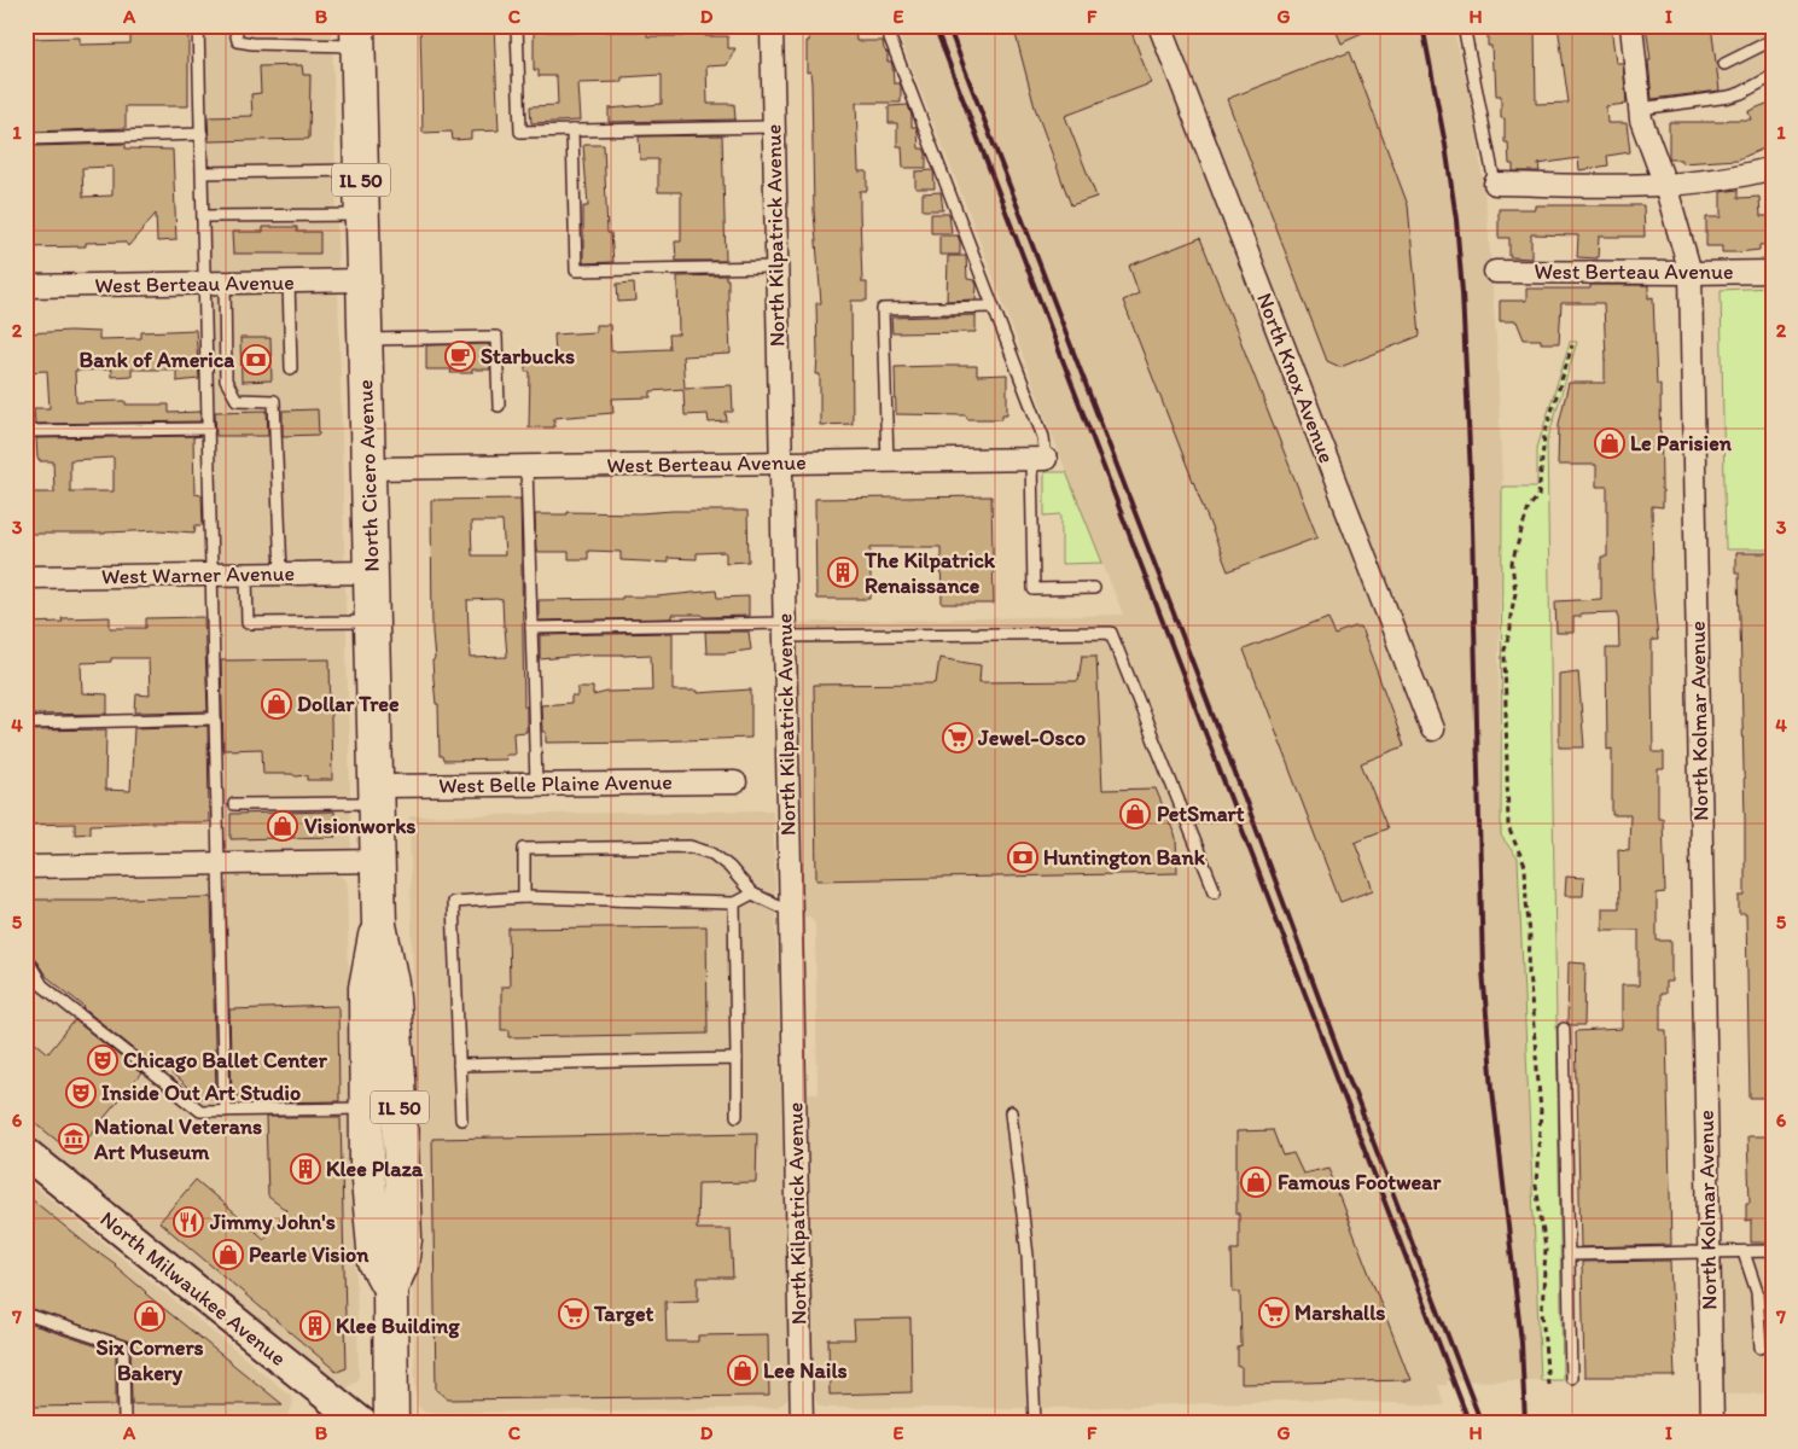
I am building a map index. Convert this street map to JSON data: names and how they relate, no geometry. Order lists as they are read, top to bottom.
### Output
{
  "streets": {
    "main road": ["IL 50", "North Cicero Avenue", "North Milwaukee Avenue"],
    "street": [
      "North Kilpatrick Avenue",
      "West Berteau Avenue",
      "North Knox Avenue",
      "West Warner Avenue",
      "North Kolmar Avenue",
      "West Belle Plaine Avenue"
    ]
  },
  "crossings": [
    ["North Kilpatrick Avenue", "West Berteau Avenue"],
    ["West Berteau Avenue", "North Cicero Avenue"],
    ["West Berteau Avenue", "North Kolmar Avenue"],
    ["North Cicero Avenue", "West Warner Avenue"],
    ["North Cicero Avenue", "West Belle Plaine Avenue"]
  ],
  "places": {
    "cafe": ["Starbucks"],
    "bank": ["Bank of America", "Huntington Bank"],
    "shop": [
      "Le Parisien",
      "Dollar Tree",
      "PetSmart",
      "Visionworks",
      "Famous Footwear",
      "Pearle Vision",
      "Six Corners Bakery",
      "Lee Nails"
    ],
    "building": ["The Kilpatrick Renaissance", "Klee Plaza", "Klee Building"],
    "supermarket": ["Jewel-Osco", "Marshalls", "Target"],
    "theatre": ["Chicago Ballet Center", "Inside Out Art Studio"],
    "museum": ["National Veterans Art Museum"],
    "restaurant": ["Jimmy John's"]
  },
  "grid": {
    "columns": [
      "A",
      "B",
      "C",
      "D",
      "E",
      "F",
      "G",
      "H",
      "I"
    ],
    "rows": [
      "1",
      "2",
      "3",
      "4",
      "5",
      "6",
      "7"
    ]
  }
}
